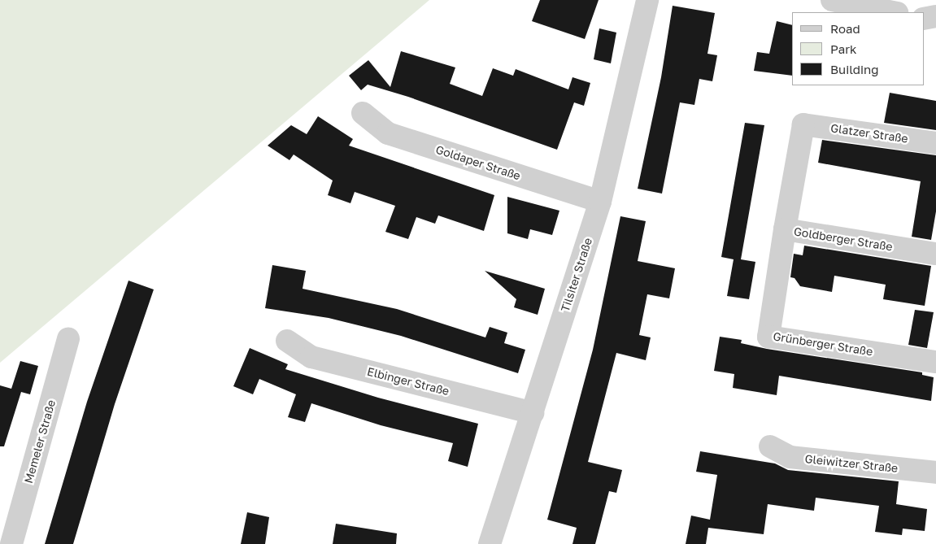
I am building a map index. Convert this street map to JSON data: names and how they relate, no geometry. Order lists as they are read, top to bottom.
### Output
{
  "streets": {
    "street": [
      "Glatzer Straße",
      "Goldaper Straße",
      "Goldberger Straße",
      "Tilsiter Straße",
      "Grünberger Straße",
      "Elbinger Straße",
      "Memeler Straße",
      "Gleiwitzer Straße"
    ]
  },
  "crossings": [
    ["Glatzer Straße", "Goldberger Straße"],
    ["Goldaper Straße", "Tilsiter Straße"],
    ["Goldberger Straße", "Grünberger Straße"],
    ["Tilsiter Straße", "Elbinger Straße"]
  ],
  "legend": ["Road", "Park", "Building"]
}
